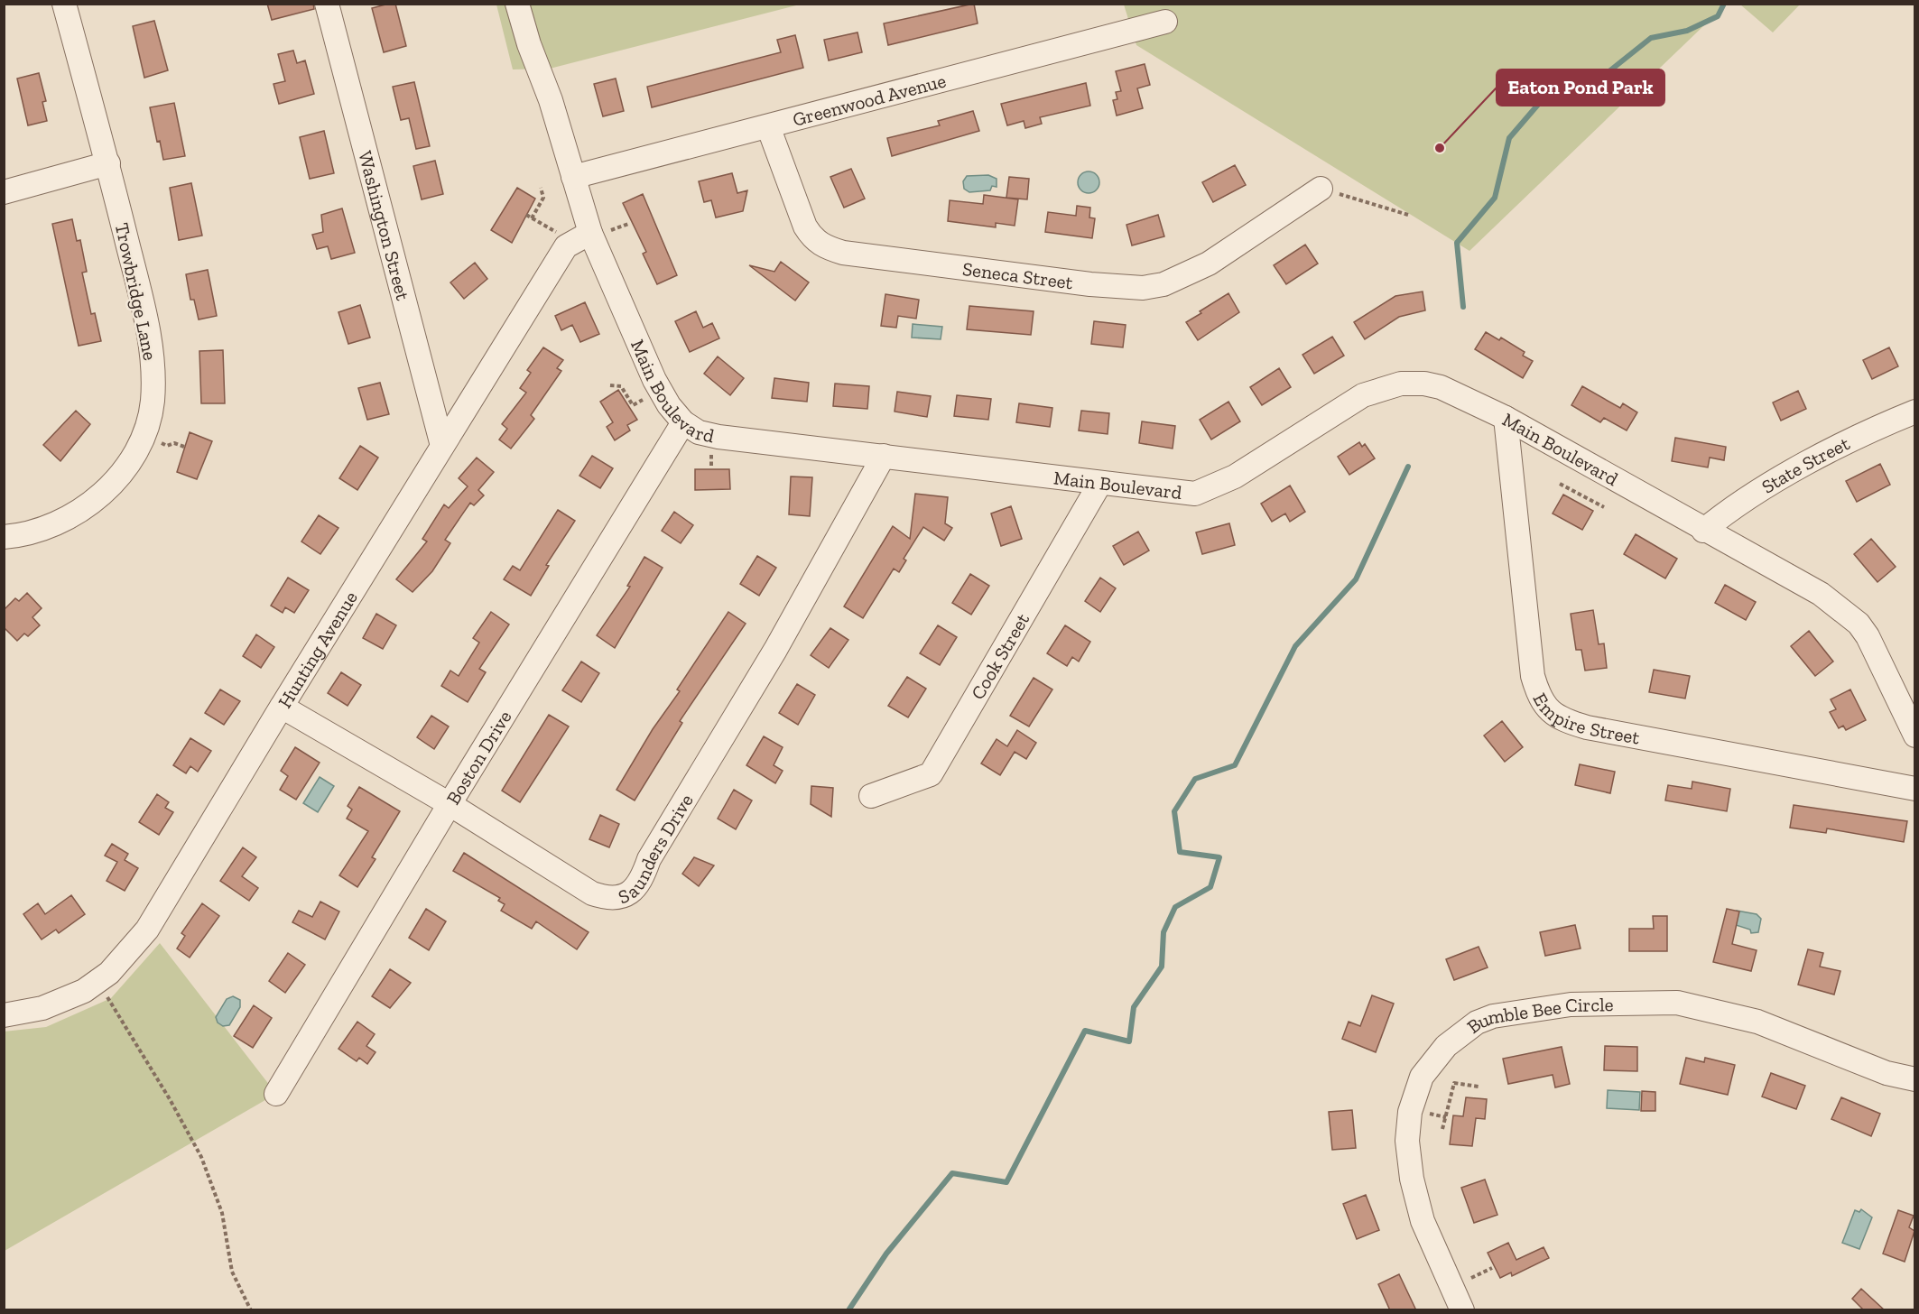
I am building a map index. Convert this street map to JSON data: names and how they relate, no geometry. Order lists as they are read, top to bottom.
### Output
{
  "streets": {
    "street": [
      "Greenwood Avenue",
      "Washington Street",
      "Seneca Street",
      "Trowbridge Lane",
      "Main Boulevard",
      "State Street",
      "Hunting Avenue",
      "Cook Street",
      "Empire Street",
      "Boston Drive",
      "Saunders Drive",
      "Bumble Bee Circle"
    ]
  },
  "crossings": [
    ["Greenwood Avenue", "Seneca Street"],
    ["Greenwood Avenue", "Main Boulevard"],
    ["Washington Street", "Hunting Avenue"],
    ["Main Boulevard", "State Street"],
    ["Main Boulevard", "Hunting Avenue"],
    ["Main Boulevard", "Cook Street"],
    ["Main Boulevard", "Empire Street"],
    ["Main Boulevard", "Boston Drive"],
    ["Main Boulevard", "Saunders Drive"],
    ["Hunting Avenue", "Saunders Drive"],
    ["Boston Drive", "Saunders Drive"]
  ],
  "places": ["Eaton Pond Park"]
}
